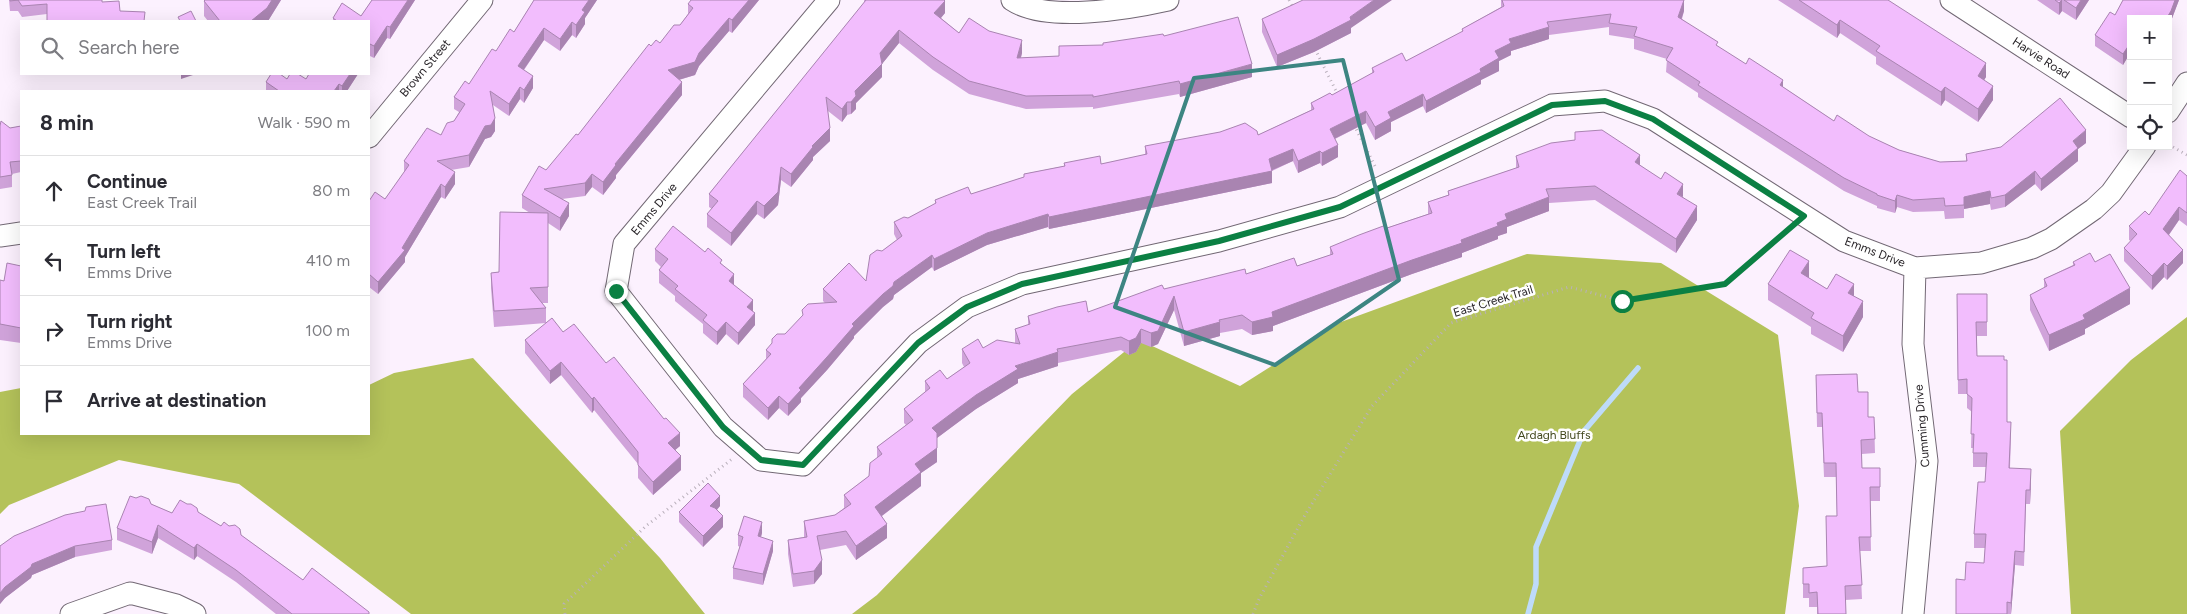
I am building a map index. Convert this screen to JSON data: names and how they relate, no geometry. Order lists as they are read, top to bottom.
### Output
{
  "streets": {
    "street": [
      "Harvie Road",
      "Brown Street",
      "Emms Drive",
      "Cumming Drive"
    ],
    "path": ["East Creek Trail"]
  },
  "crossings": [
    ["Emms Drive", "East Creek Trail"],
    ["Emms Drive", "Cumming Drive"]
  ],
  "parks": ["Ardagh Bluffs"],
  "page": {
    "map_buttons": ["+", "−"],
    "search": "Search here",
    "heading": ["8 min", "Walk · 590 m"],
    "list": [
      ["Continue", "East Creek Trail", "80 m"],
      ["Turn left", "Emms Drive", "410 m"],
      ["Turn right", "Emms Drive", "100 m"],
      "Arrive at destination"
    ]
  }
}
